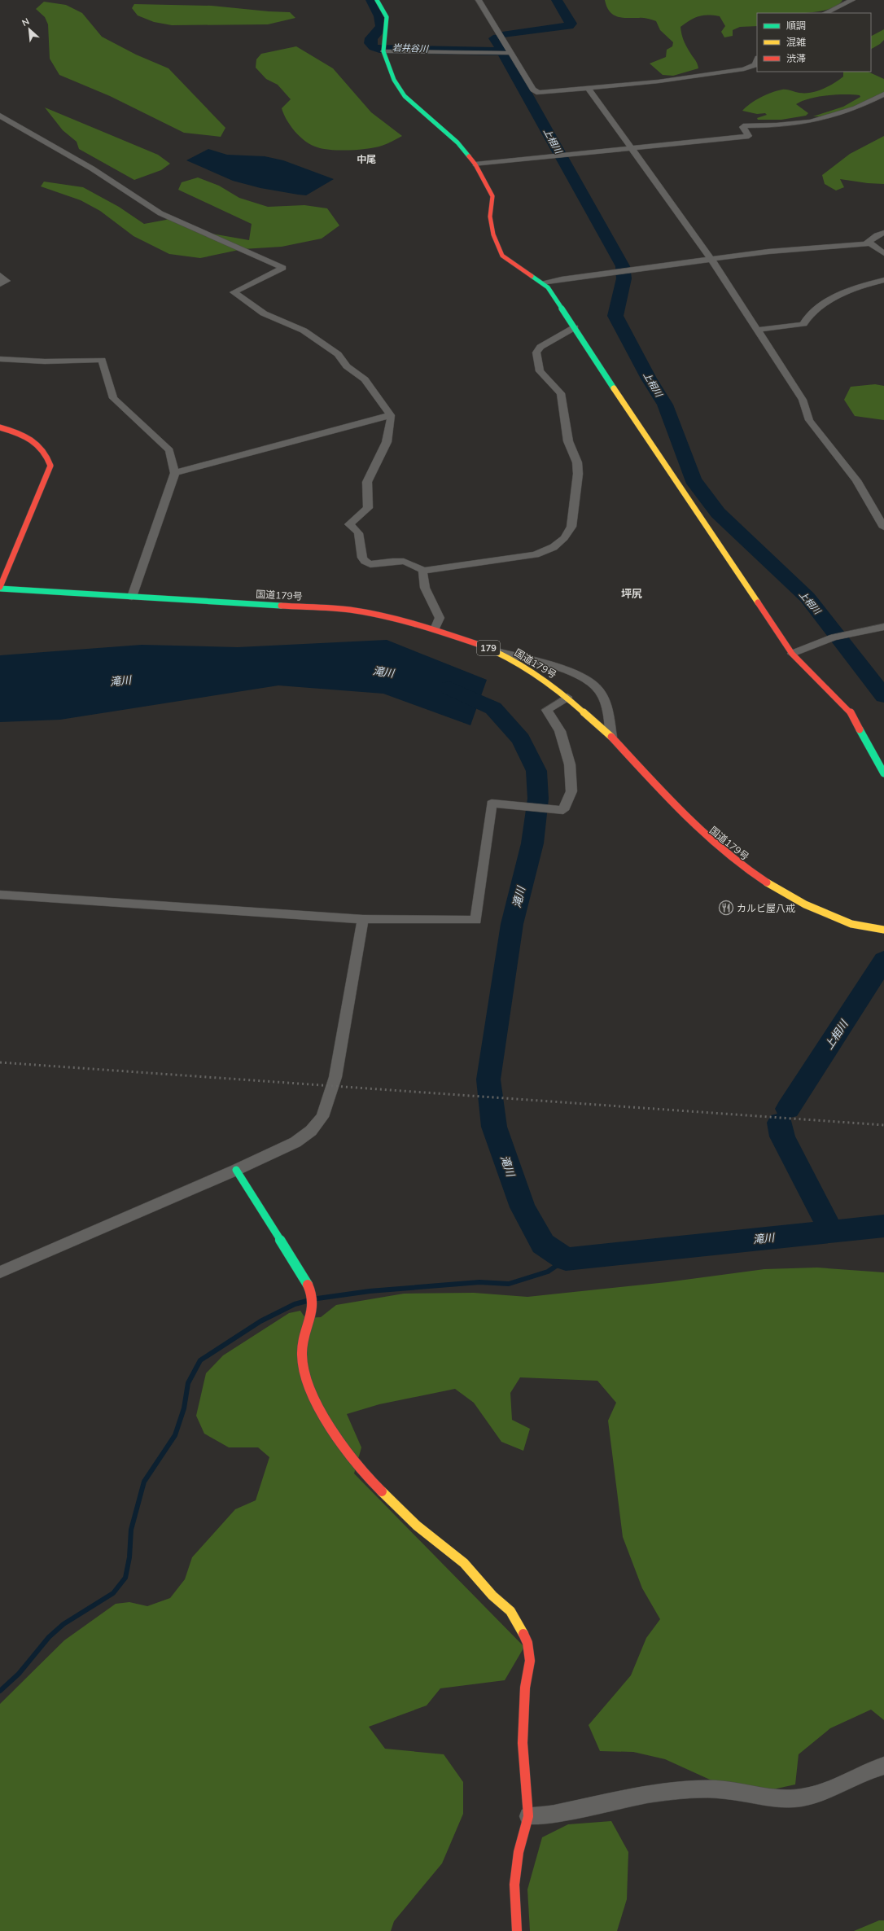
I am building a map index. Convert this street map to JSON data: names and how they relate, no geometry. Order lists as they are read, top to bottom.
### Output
{
  "streets": {
    "main road": ["国道179号", "179"]
  },
  "districts": ["中尾", "坪尻"],
  "water": ["岩井谷川", "上相川", "滝川"],
  "places": {
    "restaurant": ["カルビ屋八戒"]
  },
  "legend": ["順調", "混雑", "渋滞"],
  "north": "top left"
}
